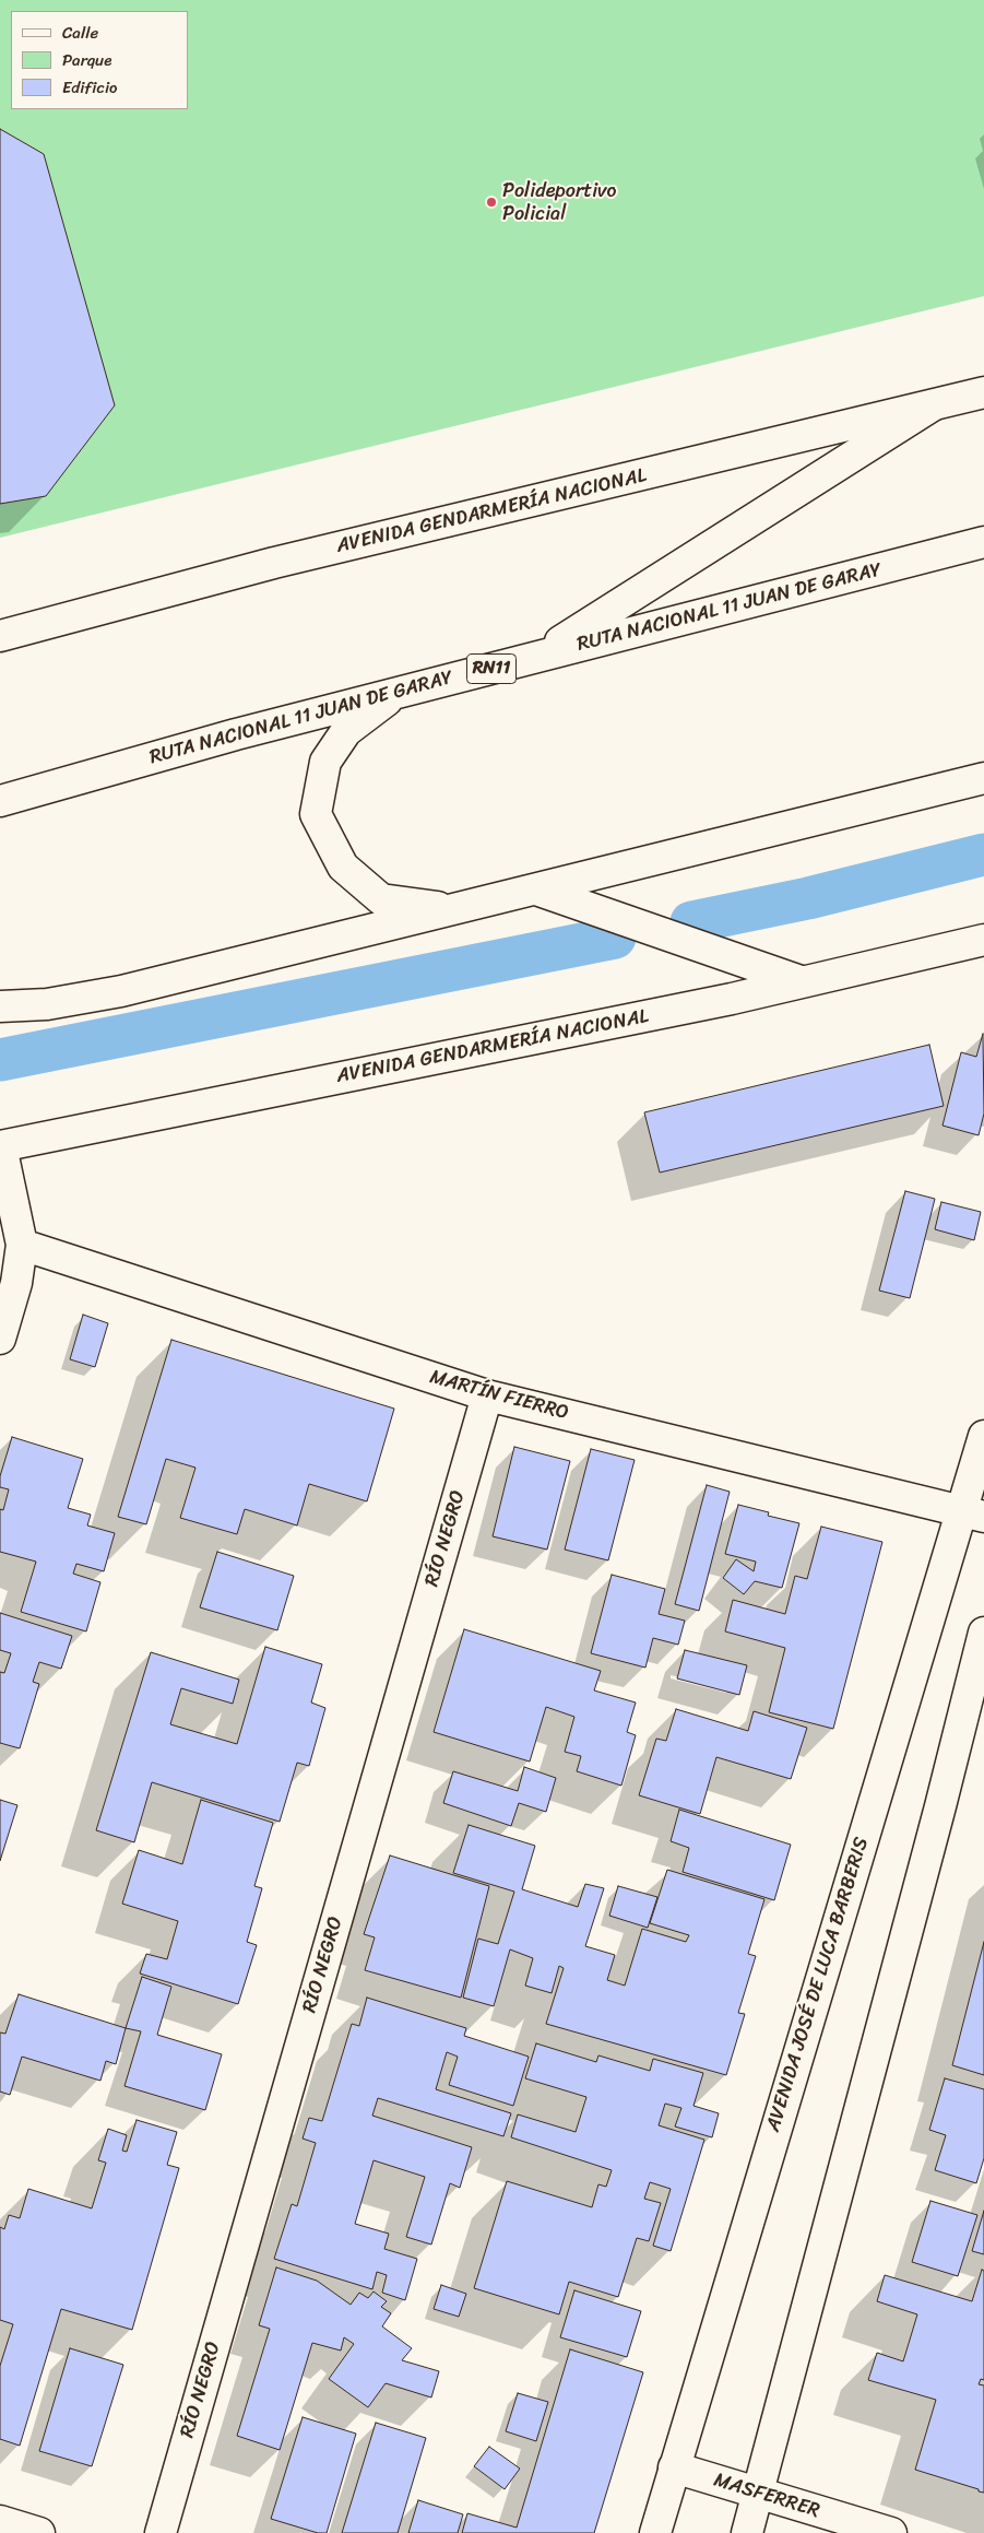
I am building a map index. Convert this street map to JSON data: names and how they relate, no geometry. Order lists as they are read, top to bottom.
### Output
{
  "streets": {
    "main road": [
      "AVENIDA GENDARMERÍA NACIONAL",
      "RUTA NACIONAL 11 JUAN DE GARAY",
      "RN11",
      "MARTÍN FIERRO",
      "RÍO NEGRO",
      "AVENIDA JOSÉ DE LUCA BARBERIS",
      "MASFERRER"
    ]
  },
  "crossings": [
    ["MARTÍN FIERRO", "RÍO NEGRO"],
    ["MARTÍN FIERRO", "AVENIDA JOSÉ DE LUCA BARBERIS"],
    ["AVENIDA JOSÉ DE LUCA BARBERIS", "MASFERRER"]
  ],
  "places": ["Polideportivo Policial"],
  "legend": ["Calle", "Parque", "Edificio"]
}
